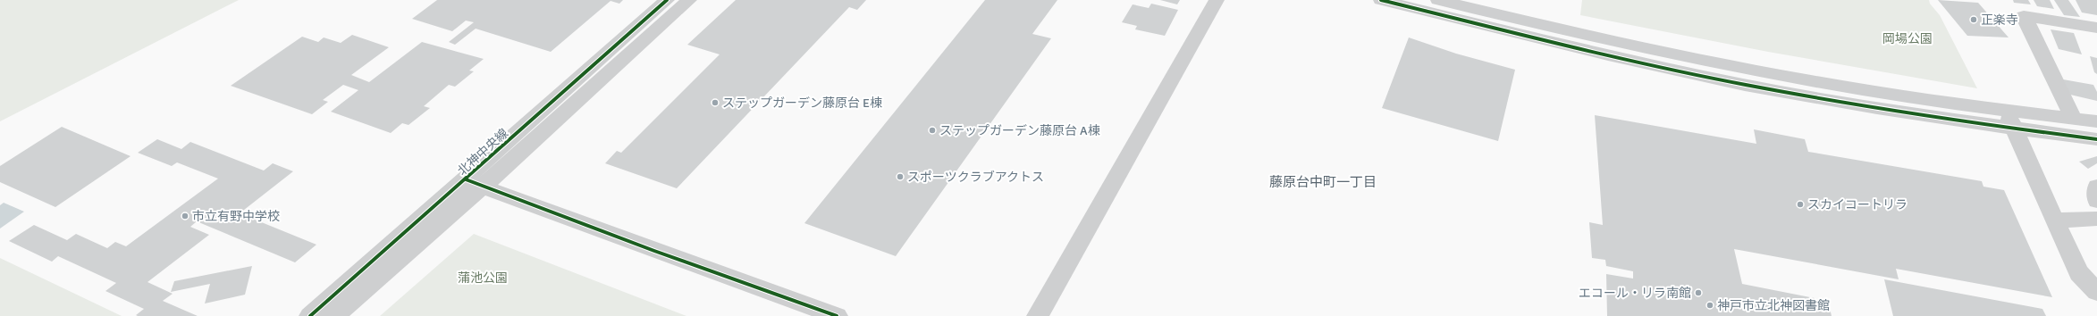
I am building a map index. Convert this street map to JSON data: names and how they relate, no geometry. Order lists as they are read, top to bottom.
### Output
{
  "streets": {
    "street": ["北神中央線"]
  },
  "districts": ["藤原台中町一丁目"],
  "parks": ["岡場公園", "蒲池公園"],
  "places": [
    "正楽寺",
    "ステップガーデン藤原台 E棟",
    "ステップガーデン藤原台 A棟",
    "スポーツクラブアクトス",
    "スカイコートリラ",
    "市立有野中学校",
    "エコール・リラ南館",
    "神戸市立北神図書館"
  ]
}
